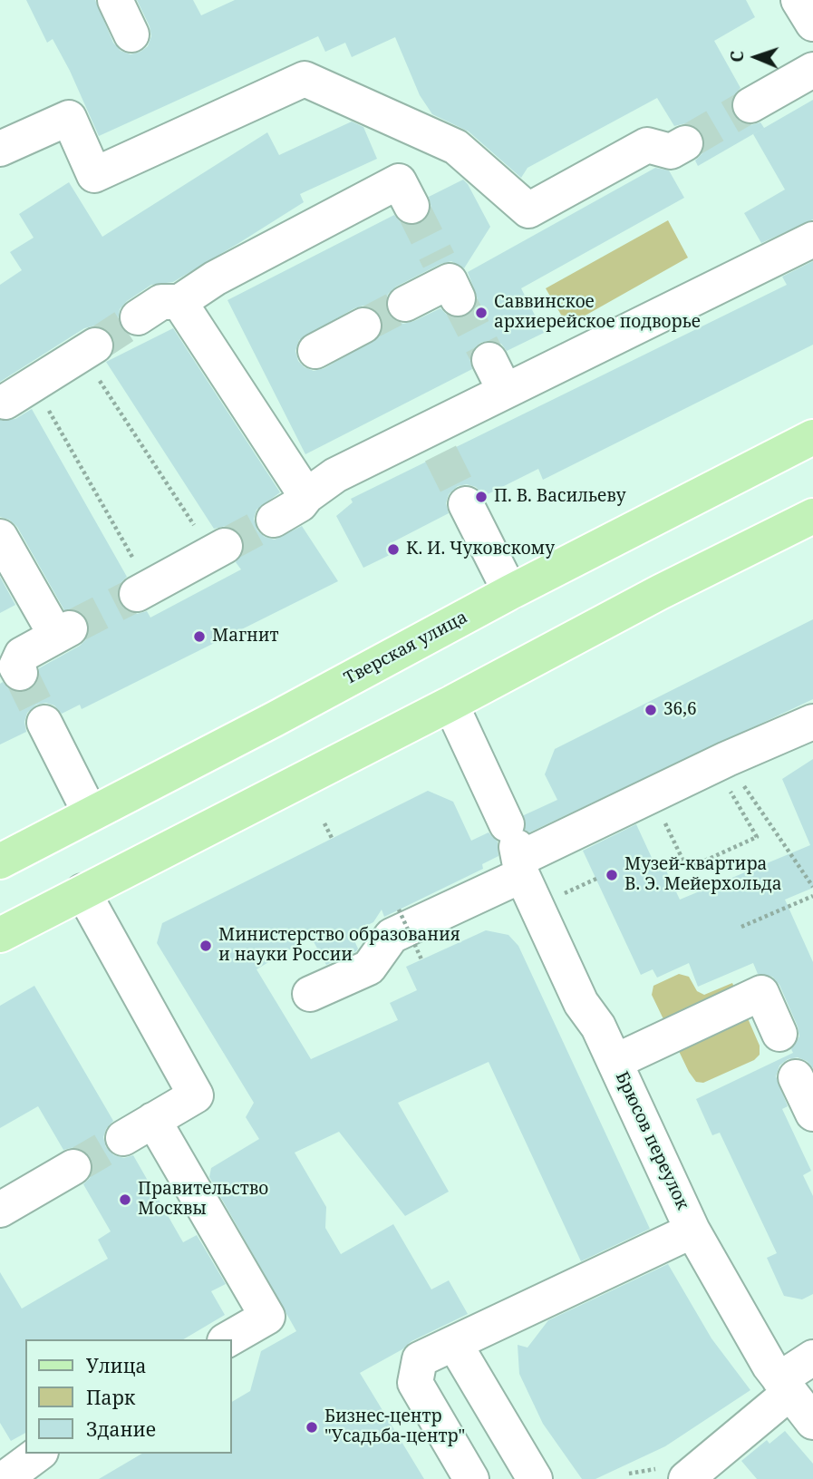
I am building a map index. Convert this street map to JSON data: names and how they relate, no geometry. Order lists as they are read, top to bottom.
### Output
{
  "streets": {
    "main road": ["Тверская улица"],
    "street": ["Брюсов переулок"]
  },
  "places": [
    "Саввинское архиерейское подворье",
    "П. В. Васильеву",
    "К. И. Чуковскому",
    "Магнит",
    "36,6",
    "Музей-квартира В. Э. Мейерхольда",
    "Министерство образования и науки России",
    "Правительство Москвы",
    "Бизнес-центр \"Усадьба-центр\""
  ],
  "legend": ["Улица", "Парк", "Здание"],
  "north": "left"
}
